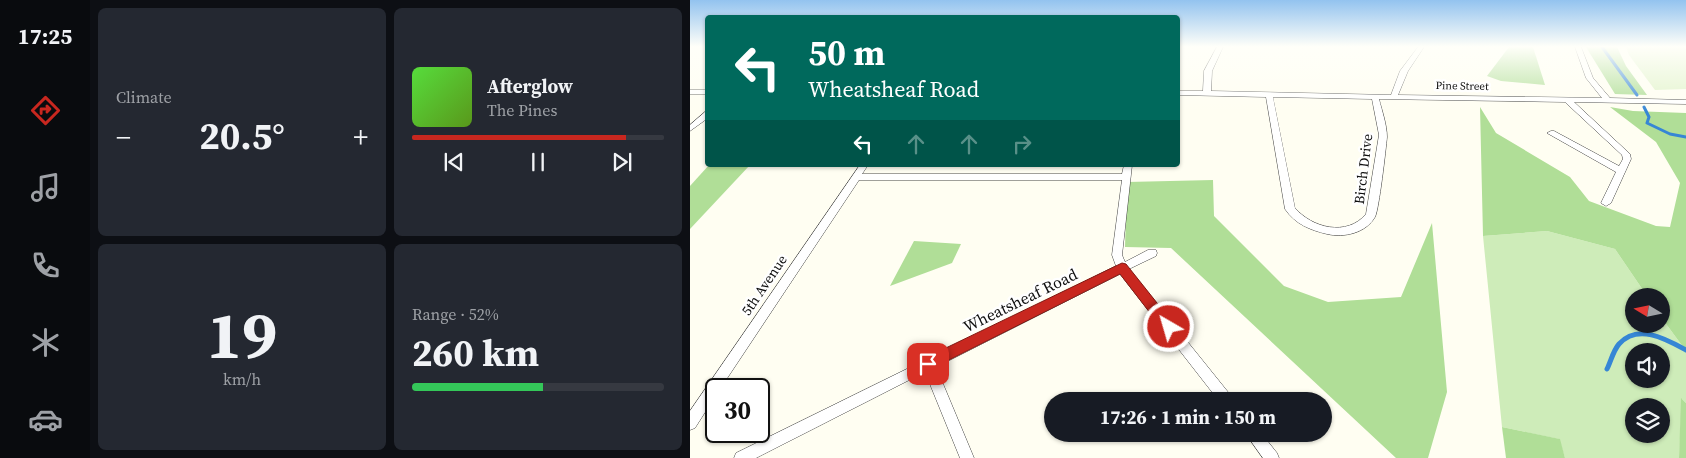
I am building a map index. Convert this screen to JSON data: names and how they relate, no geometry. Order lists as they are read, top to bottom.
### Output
{
  "streets": {
    "street": [
      "Pine Street",
      "Birch Drive",
      "5th Avenue",
      "Wheatsheaf Road"
    ]
  },
  "crossings": [
    ["Pine Street", "Birch Drive"]
  ],
  "north": "left",
  "page": {
    "tabs": "17:25",
    "tile": [
      "Climate",
      ["19", "km/h"],
      ["Range · 52%", "260 km"]
    ],
    "turn": ["50 m", "Wheatsheaf Road"],
    "song": ["Afterglow", "The Pines"],
    "heat": ["−", "20.5°", "+"],
    "limit": "30",
    "trip": "17:26 · 1 min · 150 m"
  }
}
